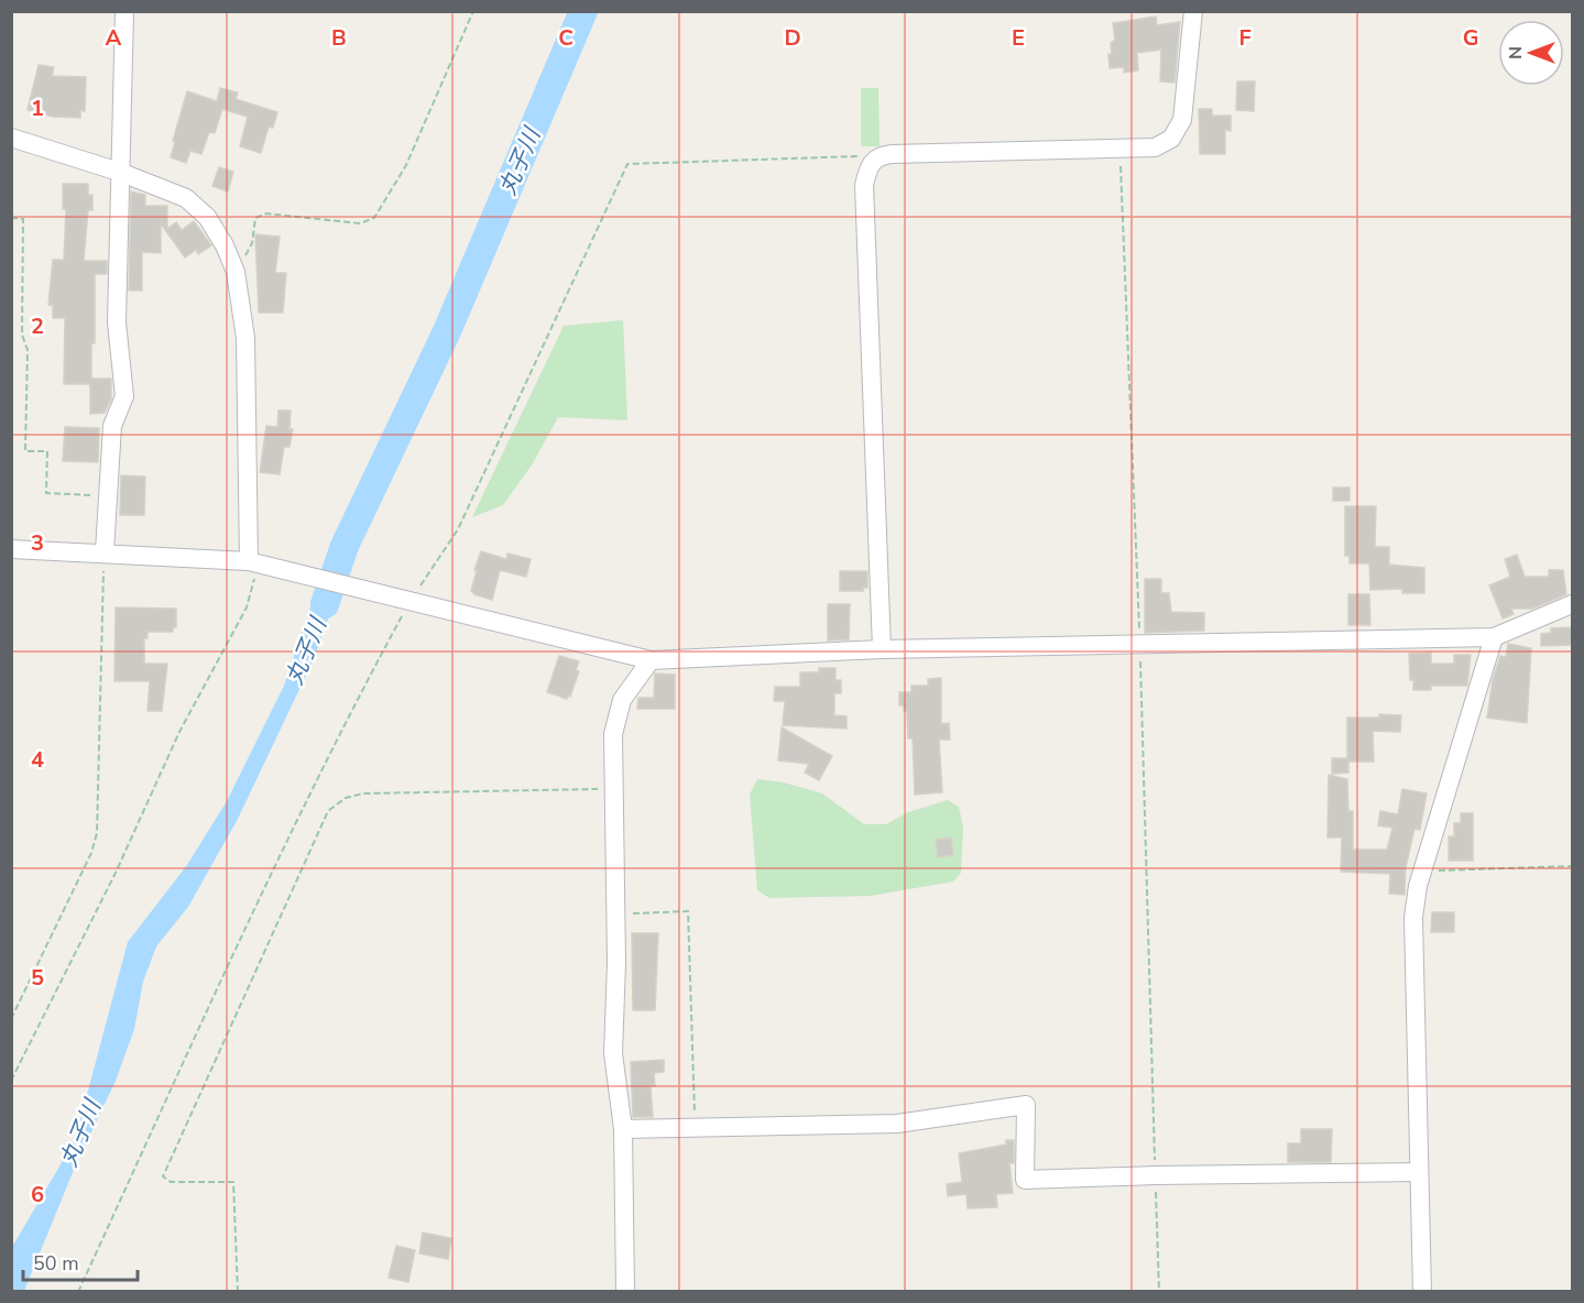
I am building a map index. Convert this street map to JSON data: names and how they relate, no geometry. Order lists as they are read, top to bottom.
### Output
{
  "water": ["丸子川"],
  "scale_bar": "50 m",
  "north": "left",
  "grid": {
    "columns": [
      "A",
      "B",
      "C",
      "D",
      "E",
      "F",
      "G"
    ],
    "rows": [
      "1",
      "2",
      "3",
      "4",
      "5",
      "6"
    ]
  }
}
